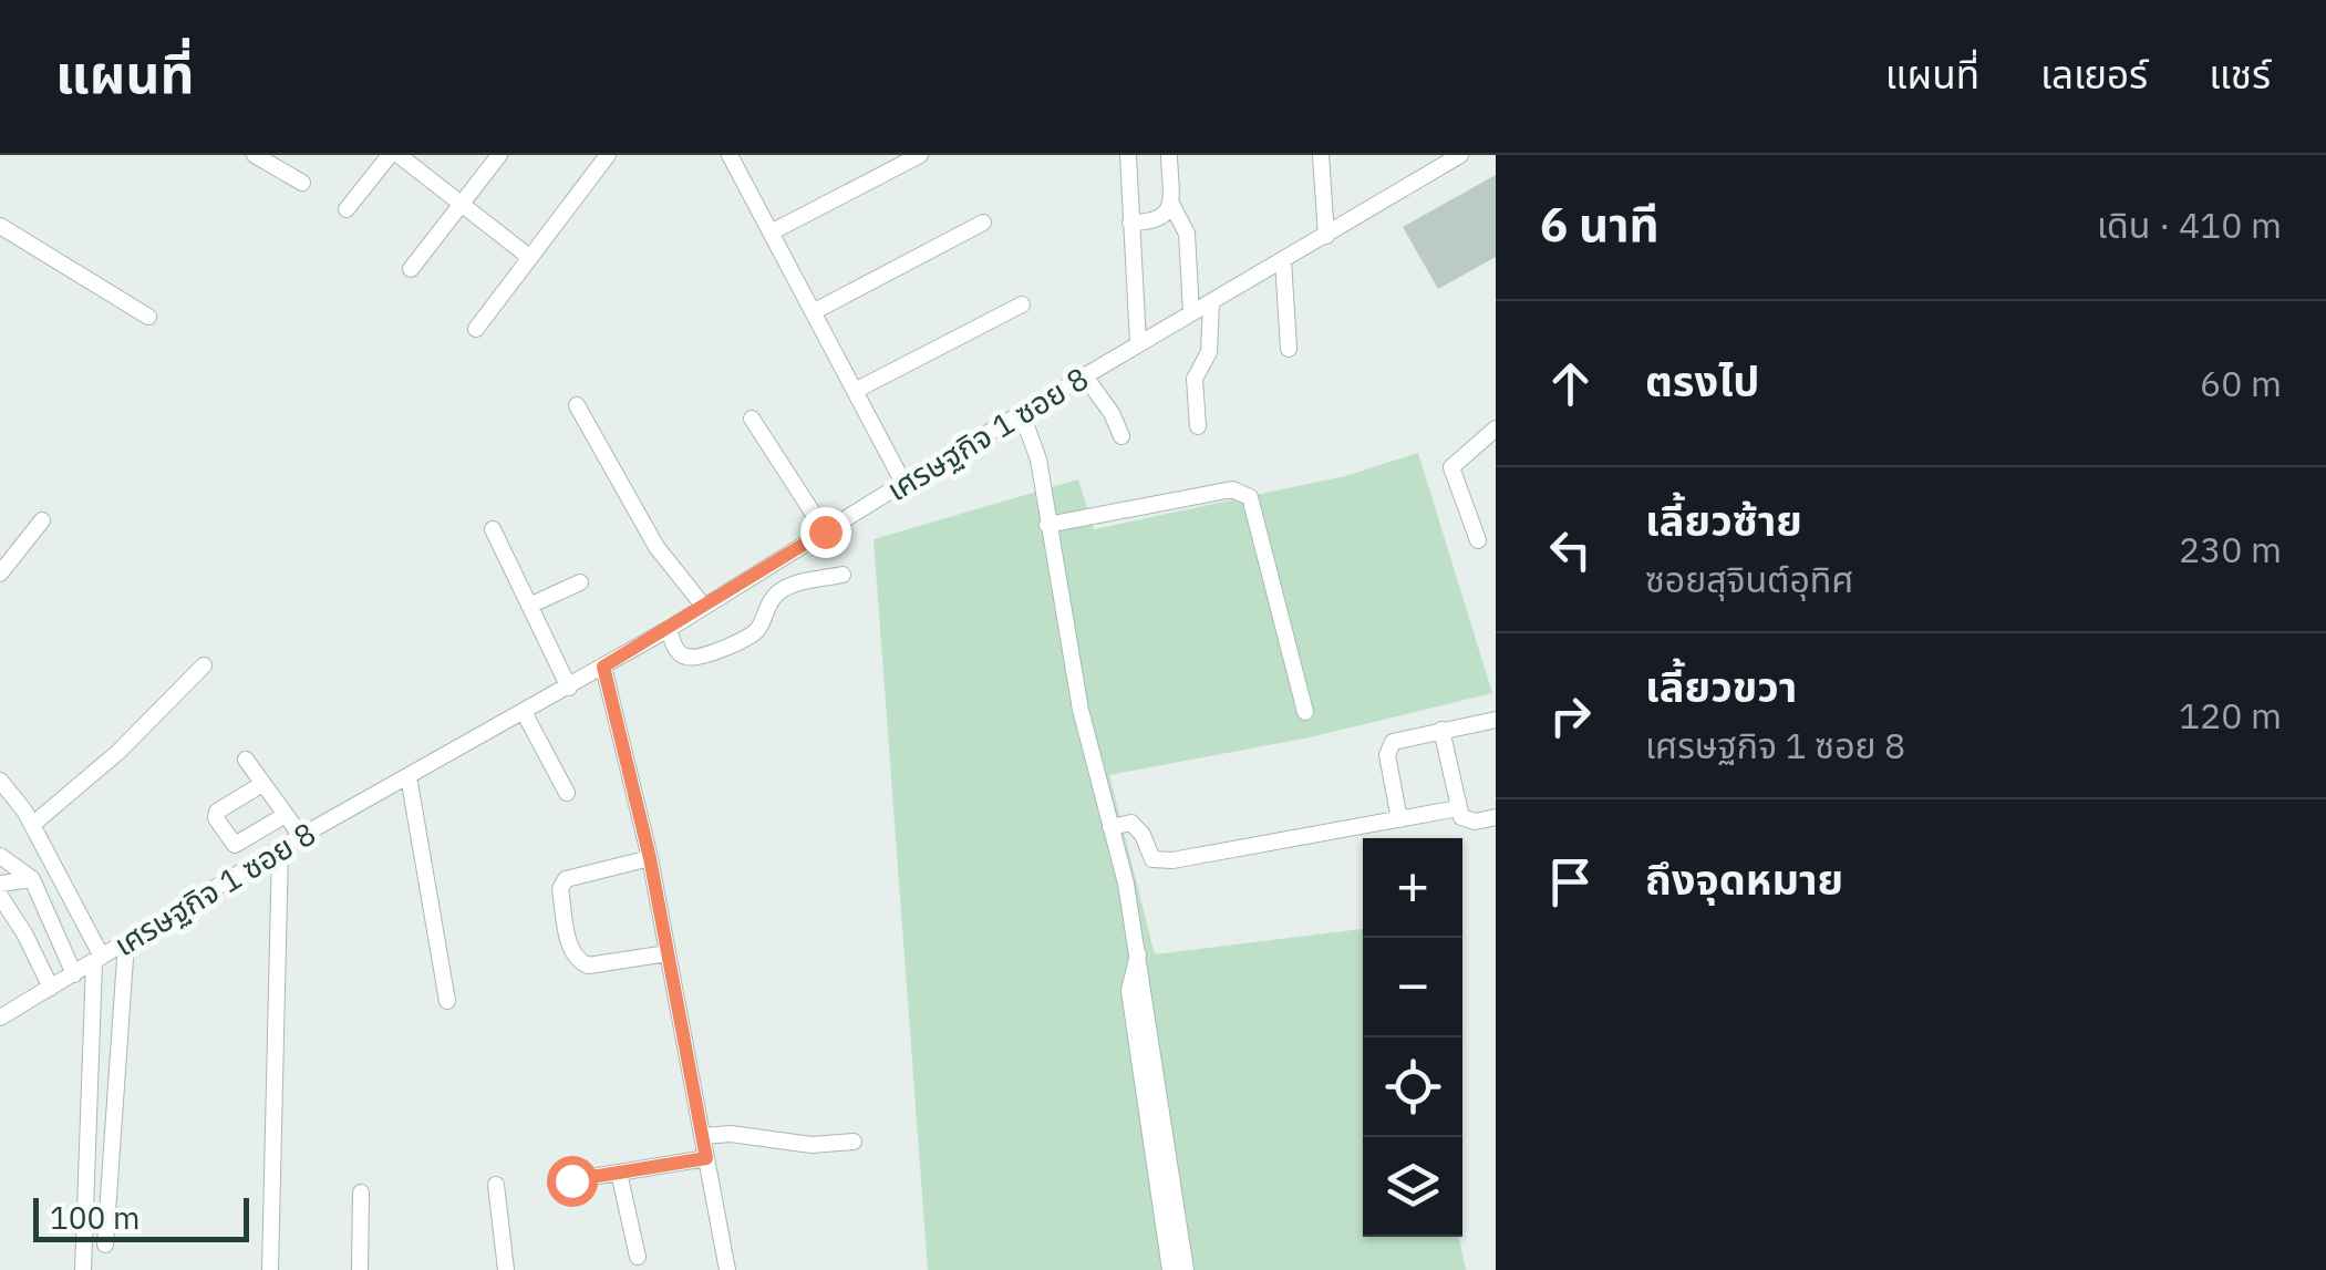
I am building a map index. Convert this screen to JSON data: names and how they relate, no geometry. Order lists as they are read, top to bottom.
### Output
{
  "streets": {
    "street": ["เศรษฐกิจ 1 ซอย 8"]
  },
  "scale_bar": "100 m",
  "page": {
    "header": "แผนที่",
    "nav": ["แผนที่", "เลเยอร์", "แชร์"],
    "heading": ["6 นาที", "เดิน · 410 m"],
    "list": [
      ["ตรงไป", "60 m"],
      ["เลี้ยวซ้าย", "ซอยสุจินต์อุทิศ", "230 m"],
      ["เลี้ยวขวา", "เศรษฐกิจ 1 ซอย 8", "120 m"],
      "ถึงจุดหมาย"
    ],
    "map_buttons": ["+", "−"],
    "scale": "100 m"
  }
}
